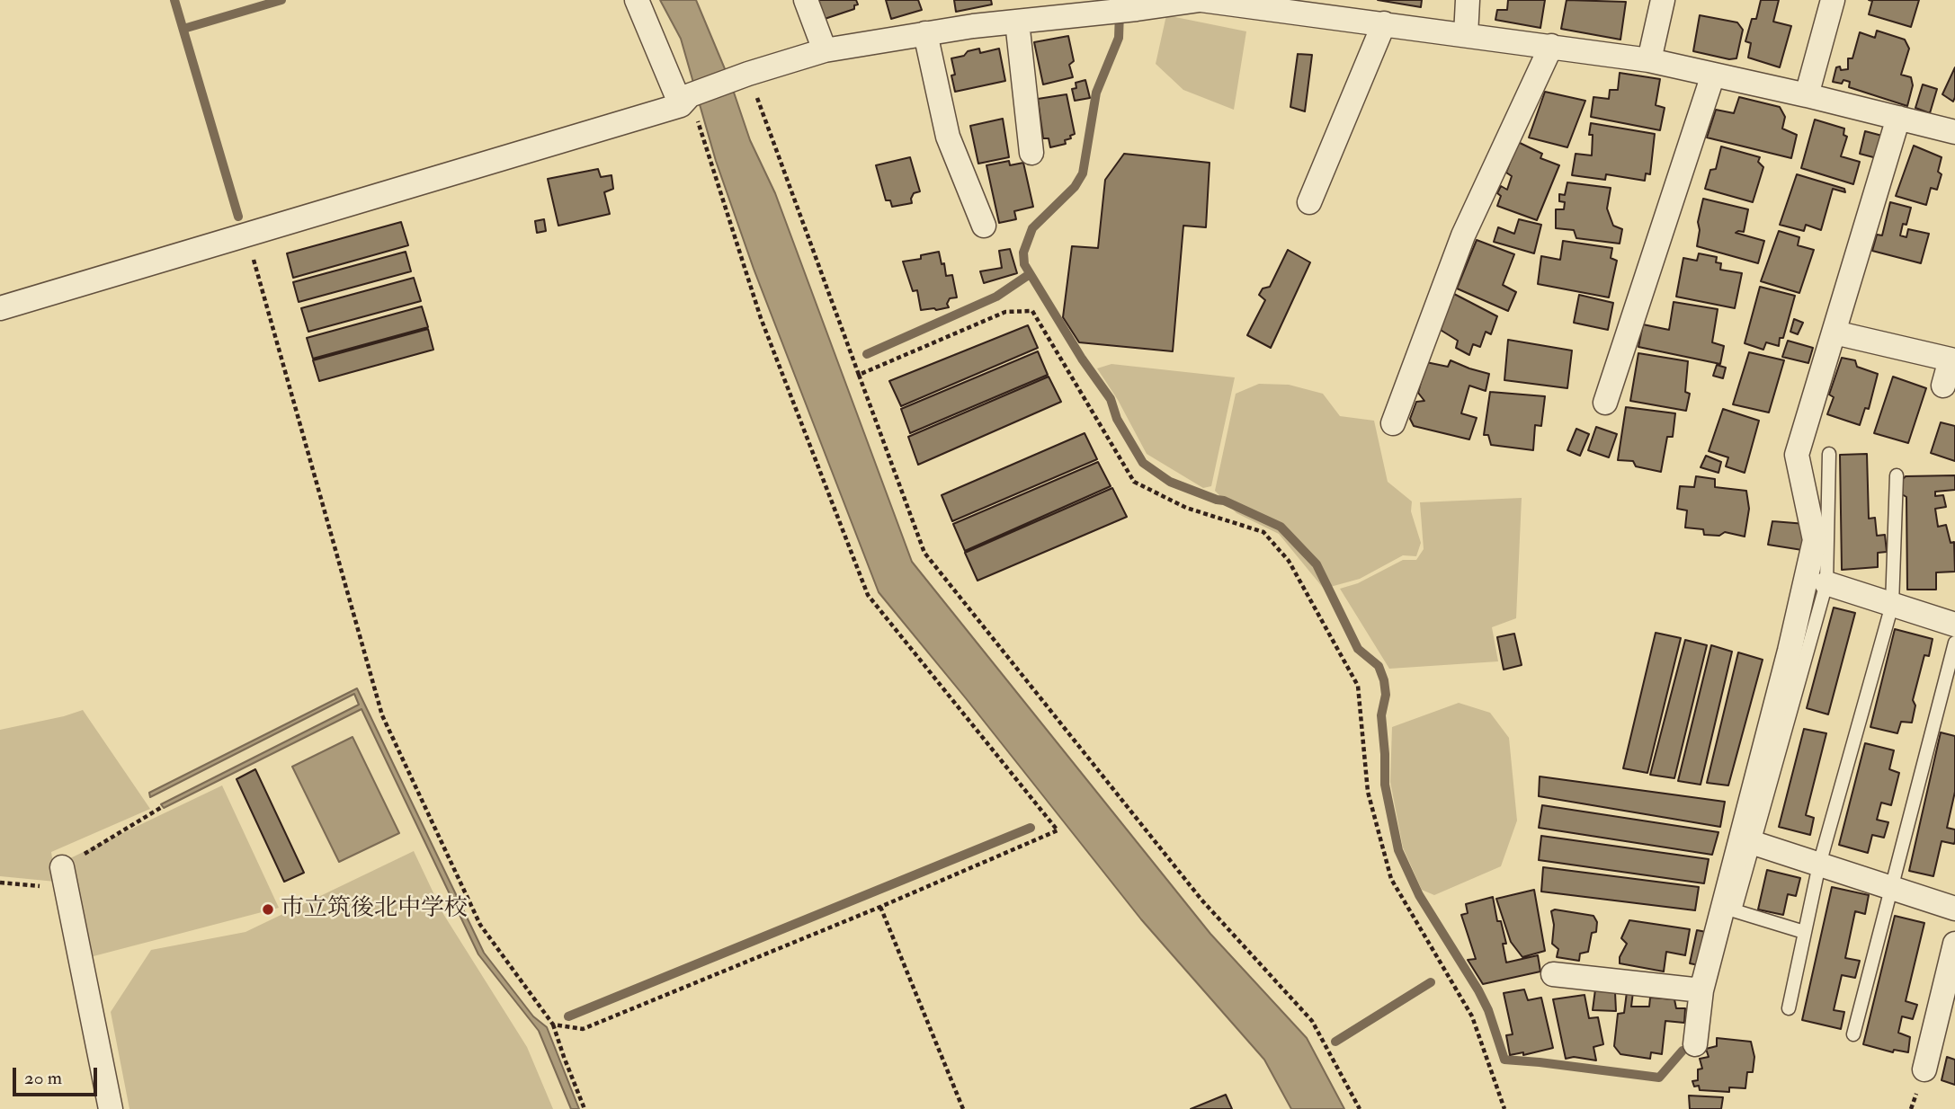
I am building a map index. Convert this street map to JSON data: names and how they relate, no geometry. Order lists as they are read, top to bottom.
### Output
{
  "places": ["市立筑後北中学校"],
  "scale_bar": "20 m"
}
